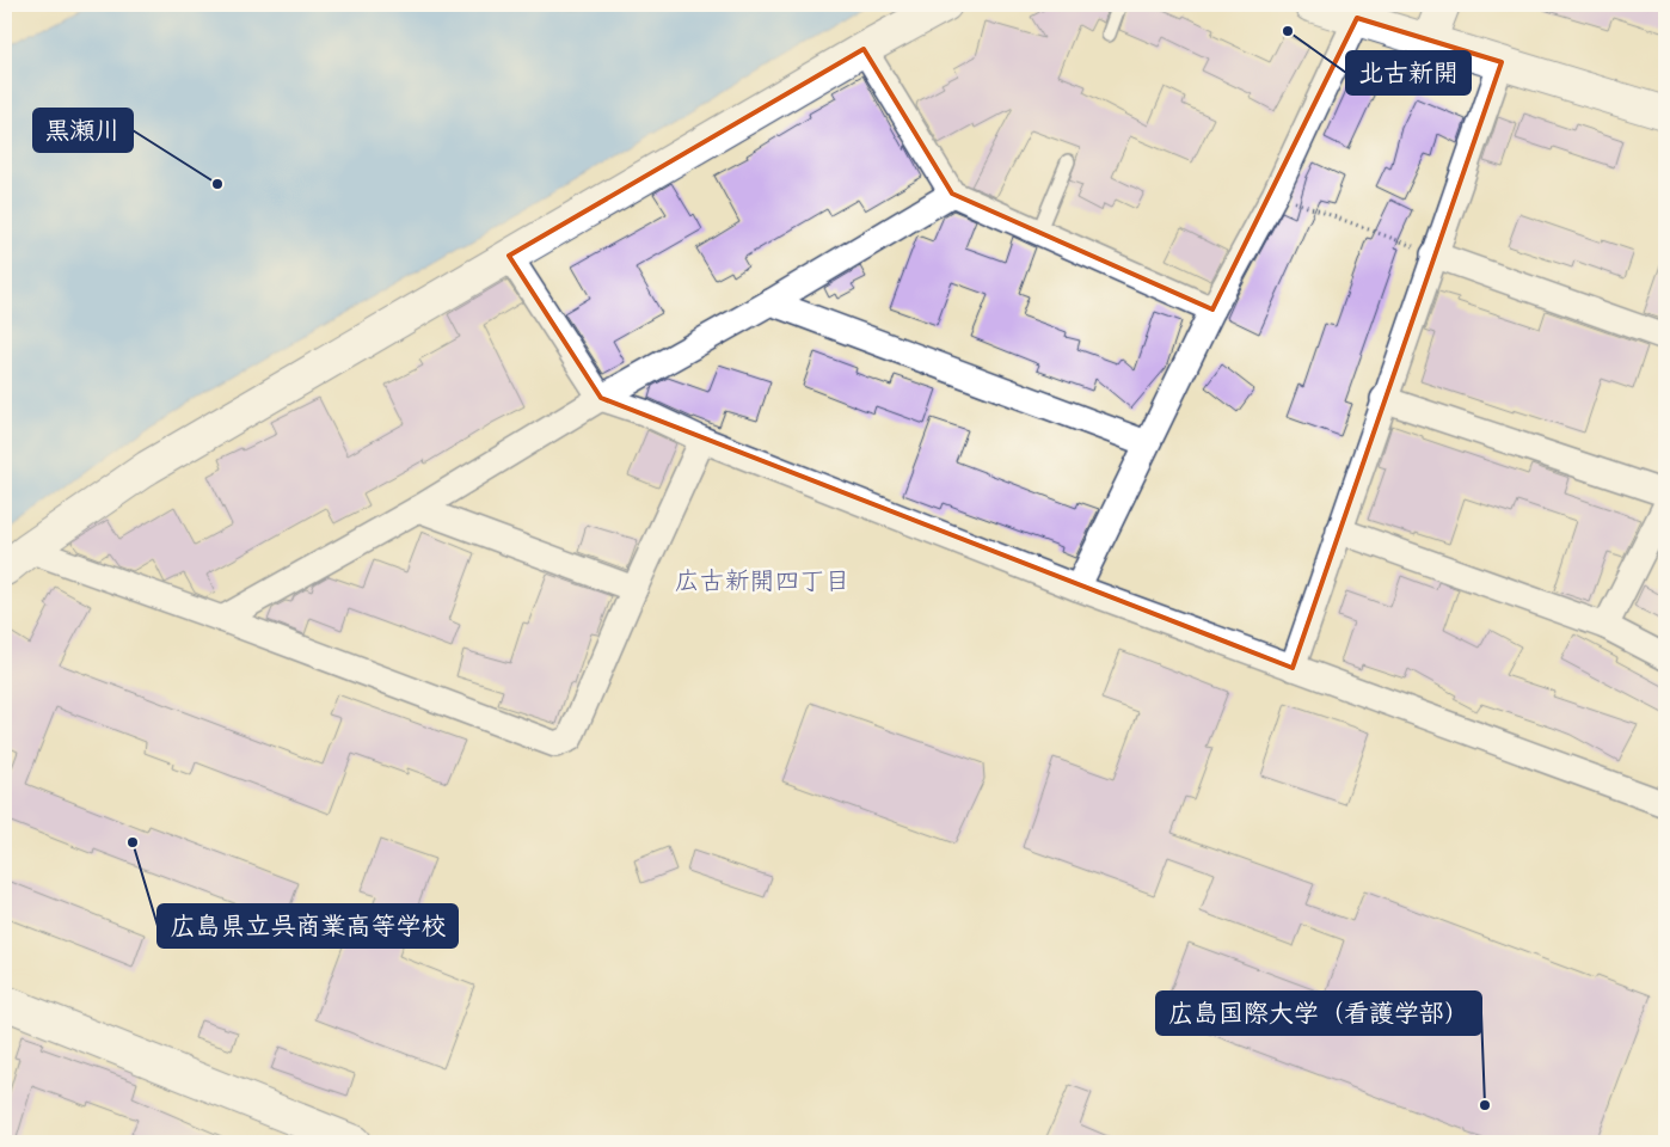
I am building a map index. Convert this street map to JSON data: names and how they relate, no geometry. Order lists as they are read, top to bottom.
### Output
{
  "districts": ["広古新開四丁目"],
  "places": [
    "北古新開",
    "黒瀬川",
    "広島県立呉商業高等学校",
    "広島国際大学（看護学部）"
  ]
}
